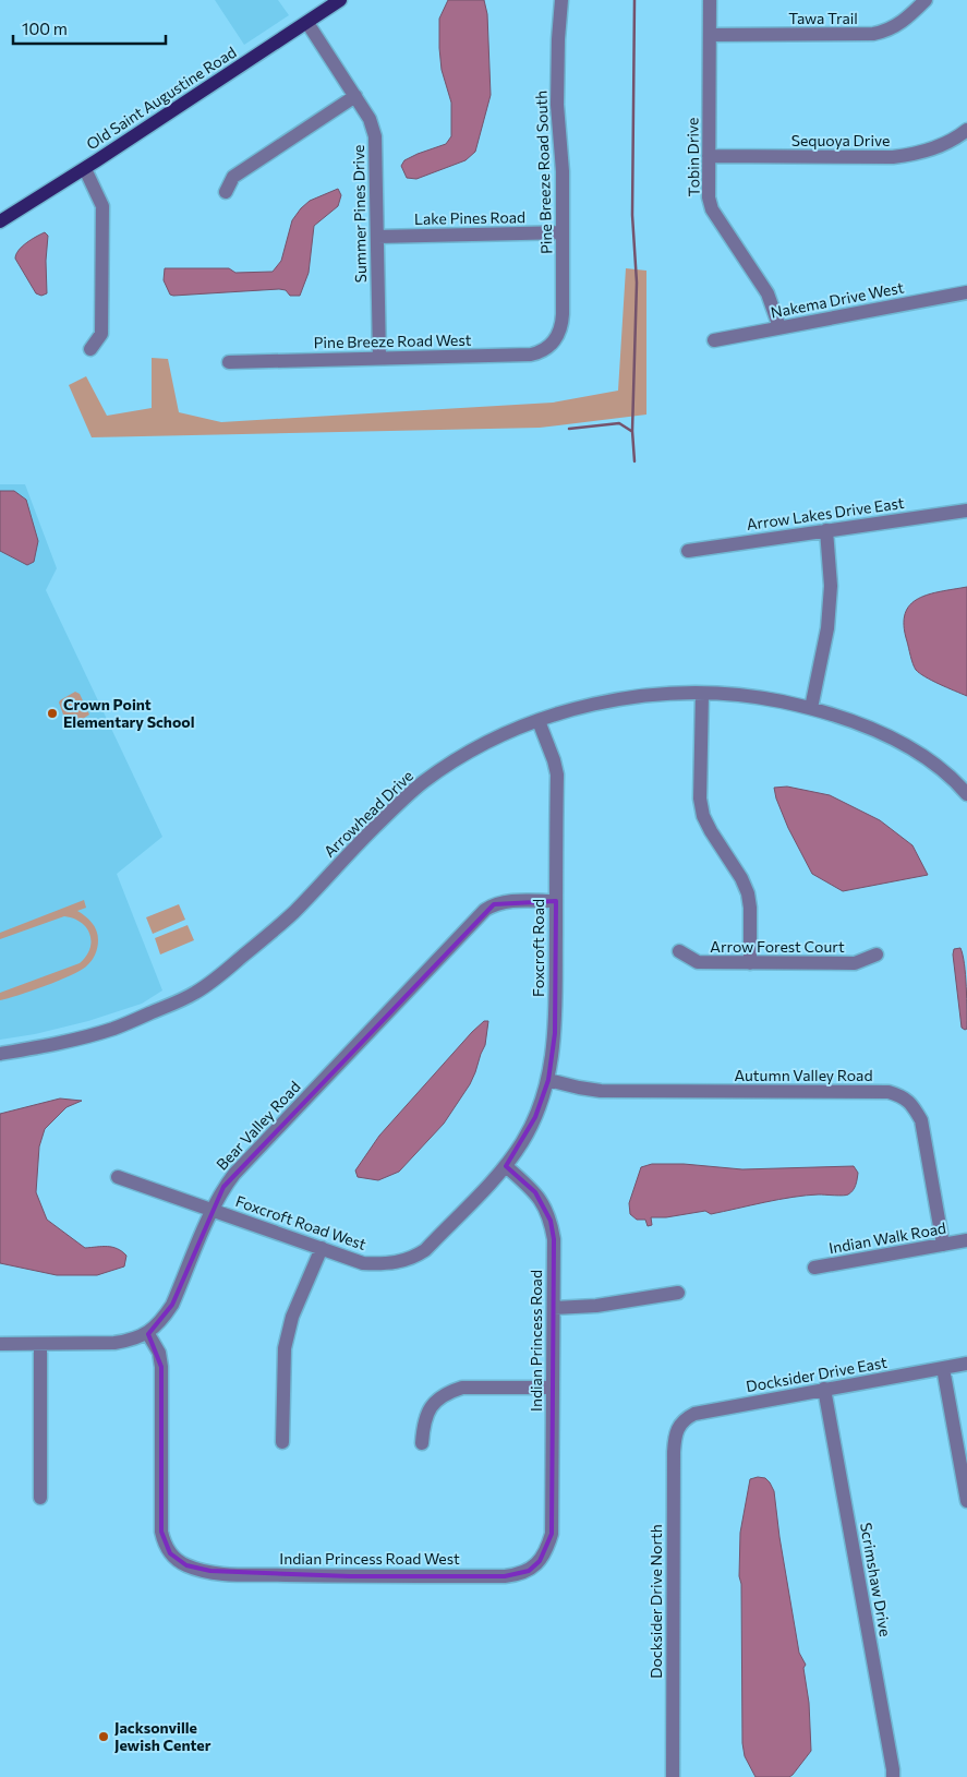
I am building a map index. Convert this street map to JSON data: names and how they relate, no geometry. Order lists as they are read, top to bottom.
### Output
{
  "streets": {
    "main road": ["Old Saint Augustine Road"],
    "street": [
      "Tawa Trail",
      "Sequoya Drive",
      "Tobin Drive",
      "Pine Breeze Road South",
      "Summer Pines Drive",
      "Lake Pines Road",
      "Nakema Drive West",
      "Pine Breeze Road West",
      "Arrow Lakes Drive East",
      "Arrowhead Drive",
      "Arrow Forest Court",
      "Foxcroft Road",
      "Autumn Valley Road",
      "Bear Valley Road",
      "Foxcroft Road West",
      "Indian Walk Road",
      "Indian Princess Road",
      "Docksider Drive East",
      "Indian Princess Road West",
      "Scrimshaw Drive",
      "Docksider Drive North"
    ]
  },
  "crossings": [
    ["Tawa Trail", "Tobin Drive"],
    ["Old Saint Augustine Road", "Summer Pines Drive"],
    ["Sequoya Drive", "Tobin Drive"],
    ["Tobin Drive", "Nakema Drive West"],
    ["Pine Breeze Road South", "Lake Pines Road"],
    ["Pine Breeze Road South", "Pine Breeze Road West"],
    ["Summer Pines Drive", "Lake Pines Road"],
    ["Summer Pines Drive", "Pine Breeze Road West"],
    ["Arrowhead Drive", "Foxcroft Road"],
    ["Foxcroft Road", "Autumn Valley Road"],
    ["Foxcroft Road", "Bear Valley Road"],
    ["Foxcroft Road", "Foxcroft Road West"],
    ["Foxcroft Road", "Indian Princess Road"],
    ["Autumn Valley Road", "Indian Walk Road"],
    ["Bear Valley Road", "Foxcroft Road West"],
    ["Bear Valley Road", "Indian Princess Road West"],
    ["Foxcroft Road West", "Indian Princess Road"],
    ["Indian Princess Road", "Indian Princess Road West"],
    ["Docksider Drive East", "Scrimshaw Drive"],
    ["Docksider Drive East", "Docksider Drive North"]
  ],
  "places": ["Crown Point Elementary School", "Jacksonville Jewish Center"],
  "scale_bar": "100 m"
}
